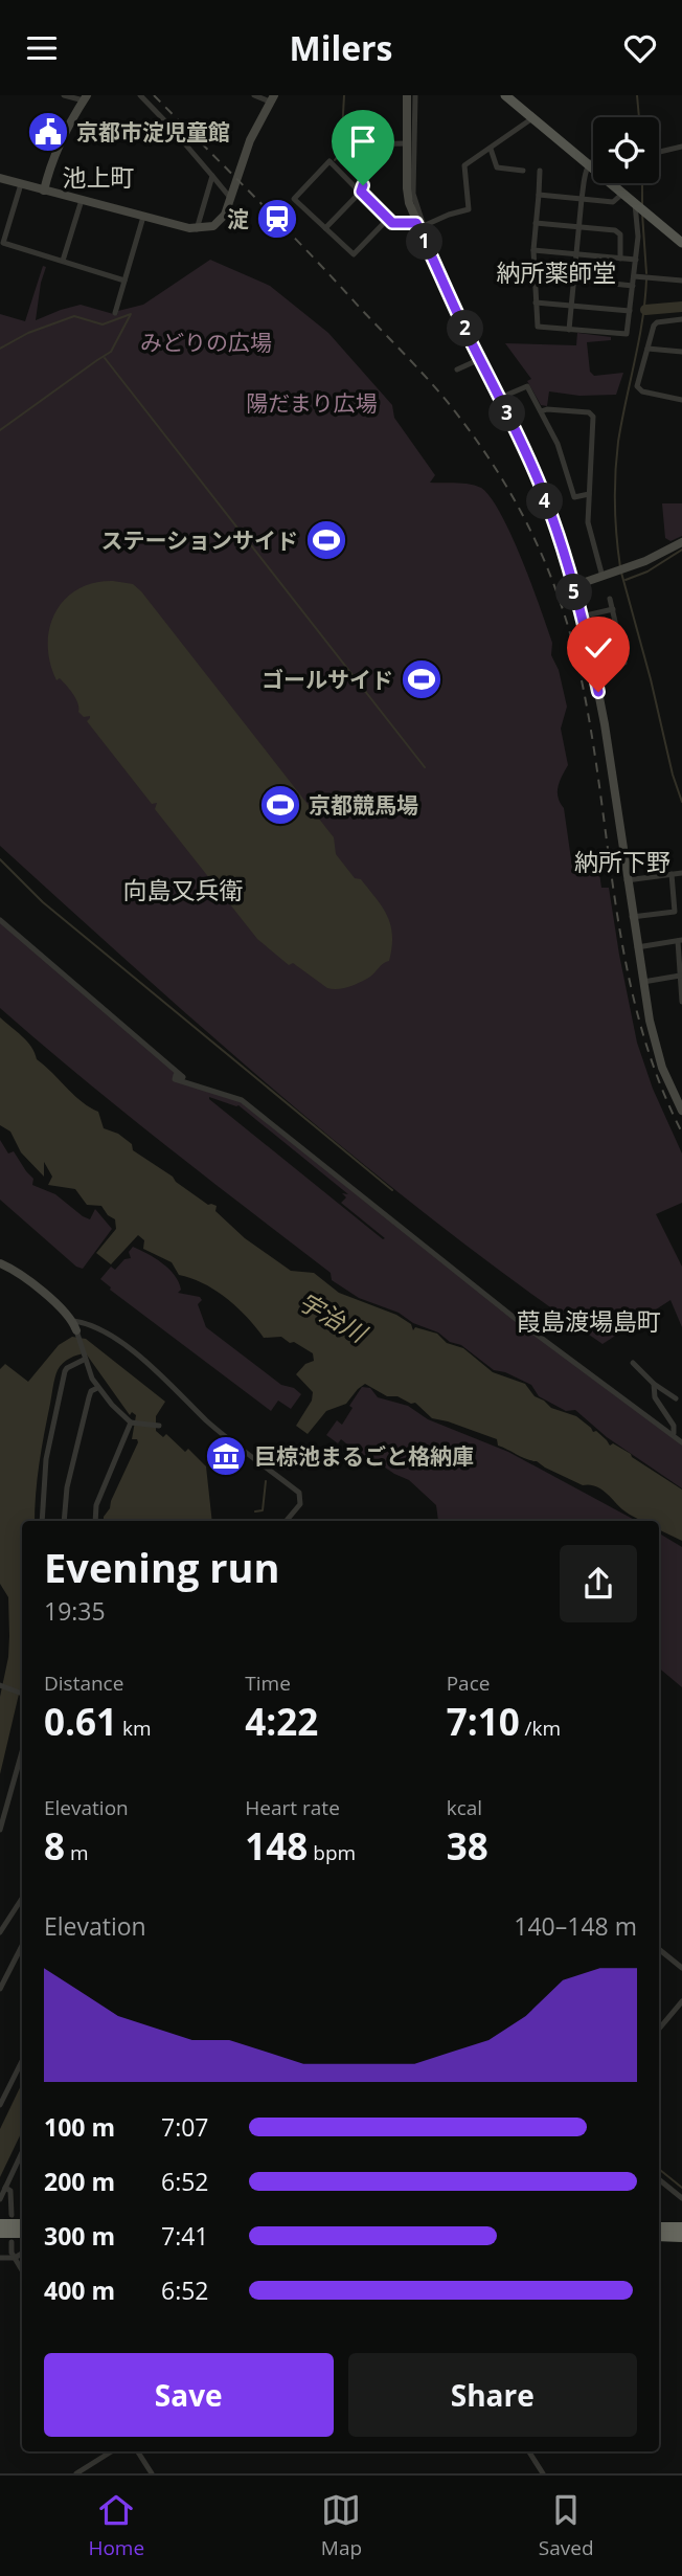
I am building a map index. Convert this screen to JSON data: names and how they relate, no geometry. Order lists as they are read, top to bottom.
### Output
{
  "districts": [
    "池上町",
    "納所薬師堂",
    "納所下野",
    "向島又兵衛",
    "葭島渡場島町"
  ],
  "water": ["宇治川"],
  "parks": ["みどりの広場", "陽だまり広場"],
  "places": {
    "public building": ["京都市淀児童館"],
    "station": ["淀"],
    "sports": ["ステーションサイド", "ゴールサイド", "京都競馬場"],
    "museum": ["巨椋池まるごと格納庫"]
  },
  "page": {
    "header": "Milers",
    "pins": [
      "1",
      "2",
      "3",
      "4",
      "5"
    ],
    "heading": ["Evening run", "19:35"],
    "stats": [
      ["Distance", "0.61 km"],
      ["Time", "4:22"],
      ["Pace", "7:10 /km"],
      ["Elevation", "8 m"],
      ["Heart rate", "148 bpm"],
      ["kcal", "38"]
    ],
    "chart": ["Elevation", "140–148 m"],
    "list": [
      {
        "name": "100 m",
        "note": "7:07"
      },
      {
        "name": "200 m",
        "note": "6:52"
      },
      {
        "name": "300 m",
        "note": "7:41"
      },
      {
        "name": "400 m",
        "note": "6:52"
      }
    ],
    "buttons": ["Save", "Share"],
    "tabs": ["Home", "Map", "Saved"]
  }
}
